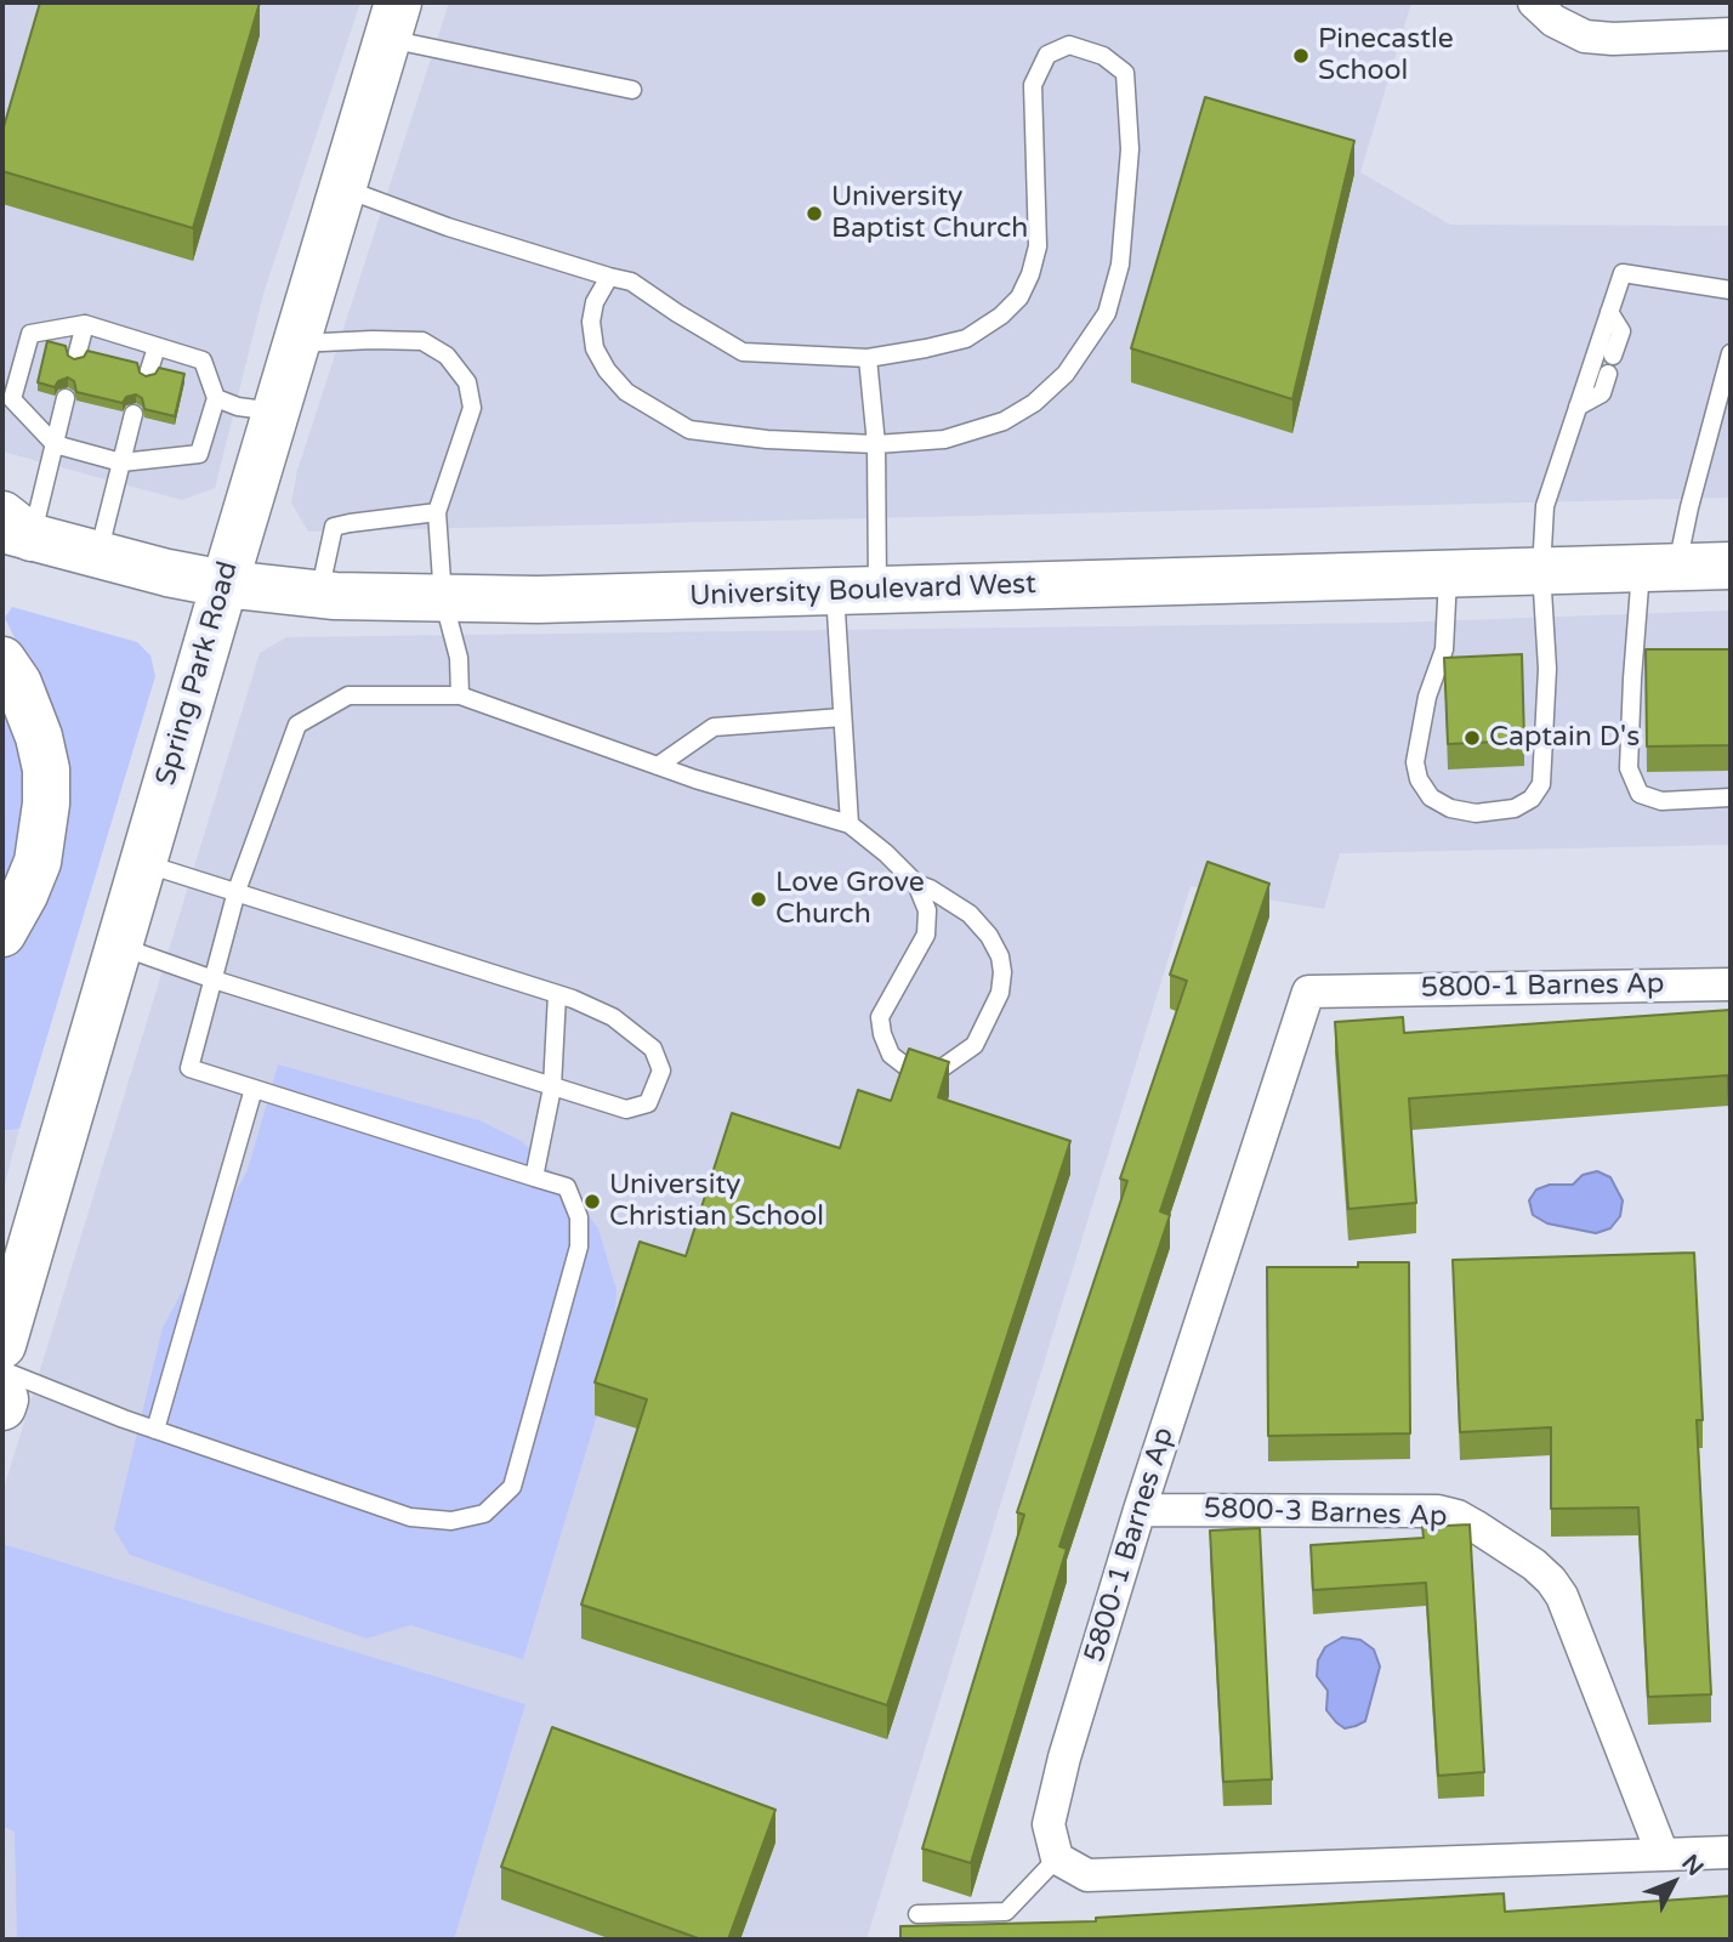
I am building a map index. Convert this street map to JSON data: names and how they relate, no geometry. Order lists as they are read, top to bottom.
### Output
{
  "streets": {
    "main road": ["University Boulevard West", "Spring Park Road"],
    "street": ["5800-1 Barnes Ap", "5800-3 Barnes Ap"]
  },
  "crossings": [
    ["University Boulevard West", "Spring Park Road"],
    ["5800-1 Barnes Ap", "5800-3 Barnes Ap"]
  ],
  "places": [
    "Pinecastle School",
    "University Baptist Church",
    "Captain D's",
    "Love Grove Church",
    "University Christian School"
  ],
  "north": "top right"
}
